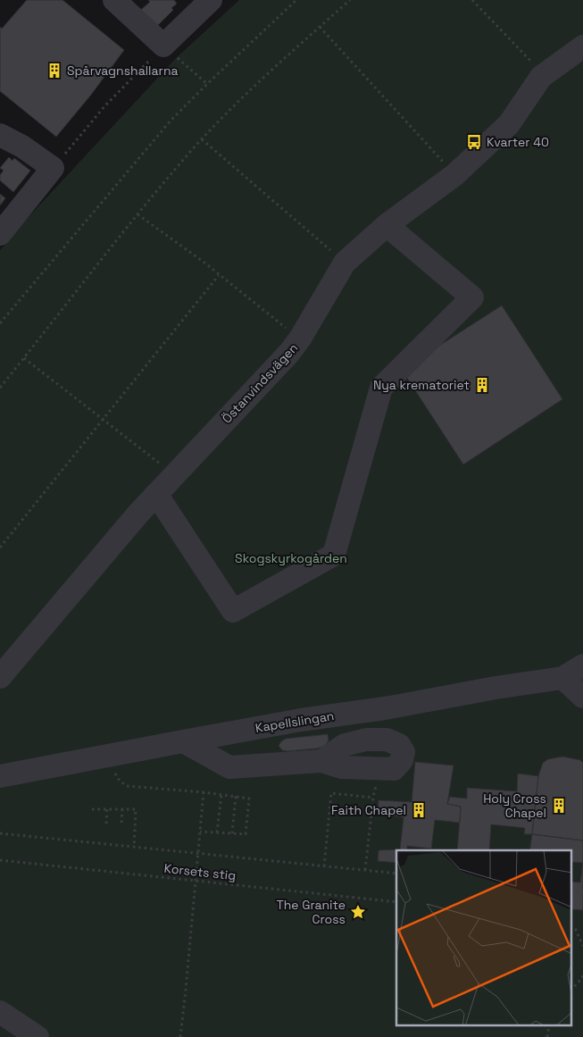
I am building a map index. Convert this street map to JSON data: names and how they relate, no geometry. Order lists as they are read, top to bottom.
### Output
{
  "streets": {
    "street": ["Östanvindsvägen", "Kapellslingan"],
    "path": ["Korsets stig"]
  },
  "parks": ["Skogskyrkogården"],
  "places": {
    "building": [
      "Spårvagnshallarna",
      "Nya krematoriet",
      "Holy Cross Chapel",
      "Faith Chapel"
    ],
    "bus stop": ["Kvarter 40"],
    "place": ["The Granite Cross"]
  }
}
